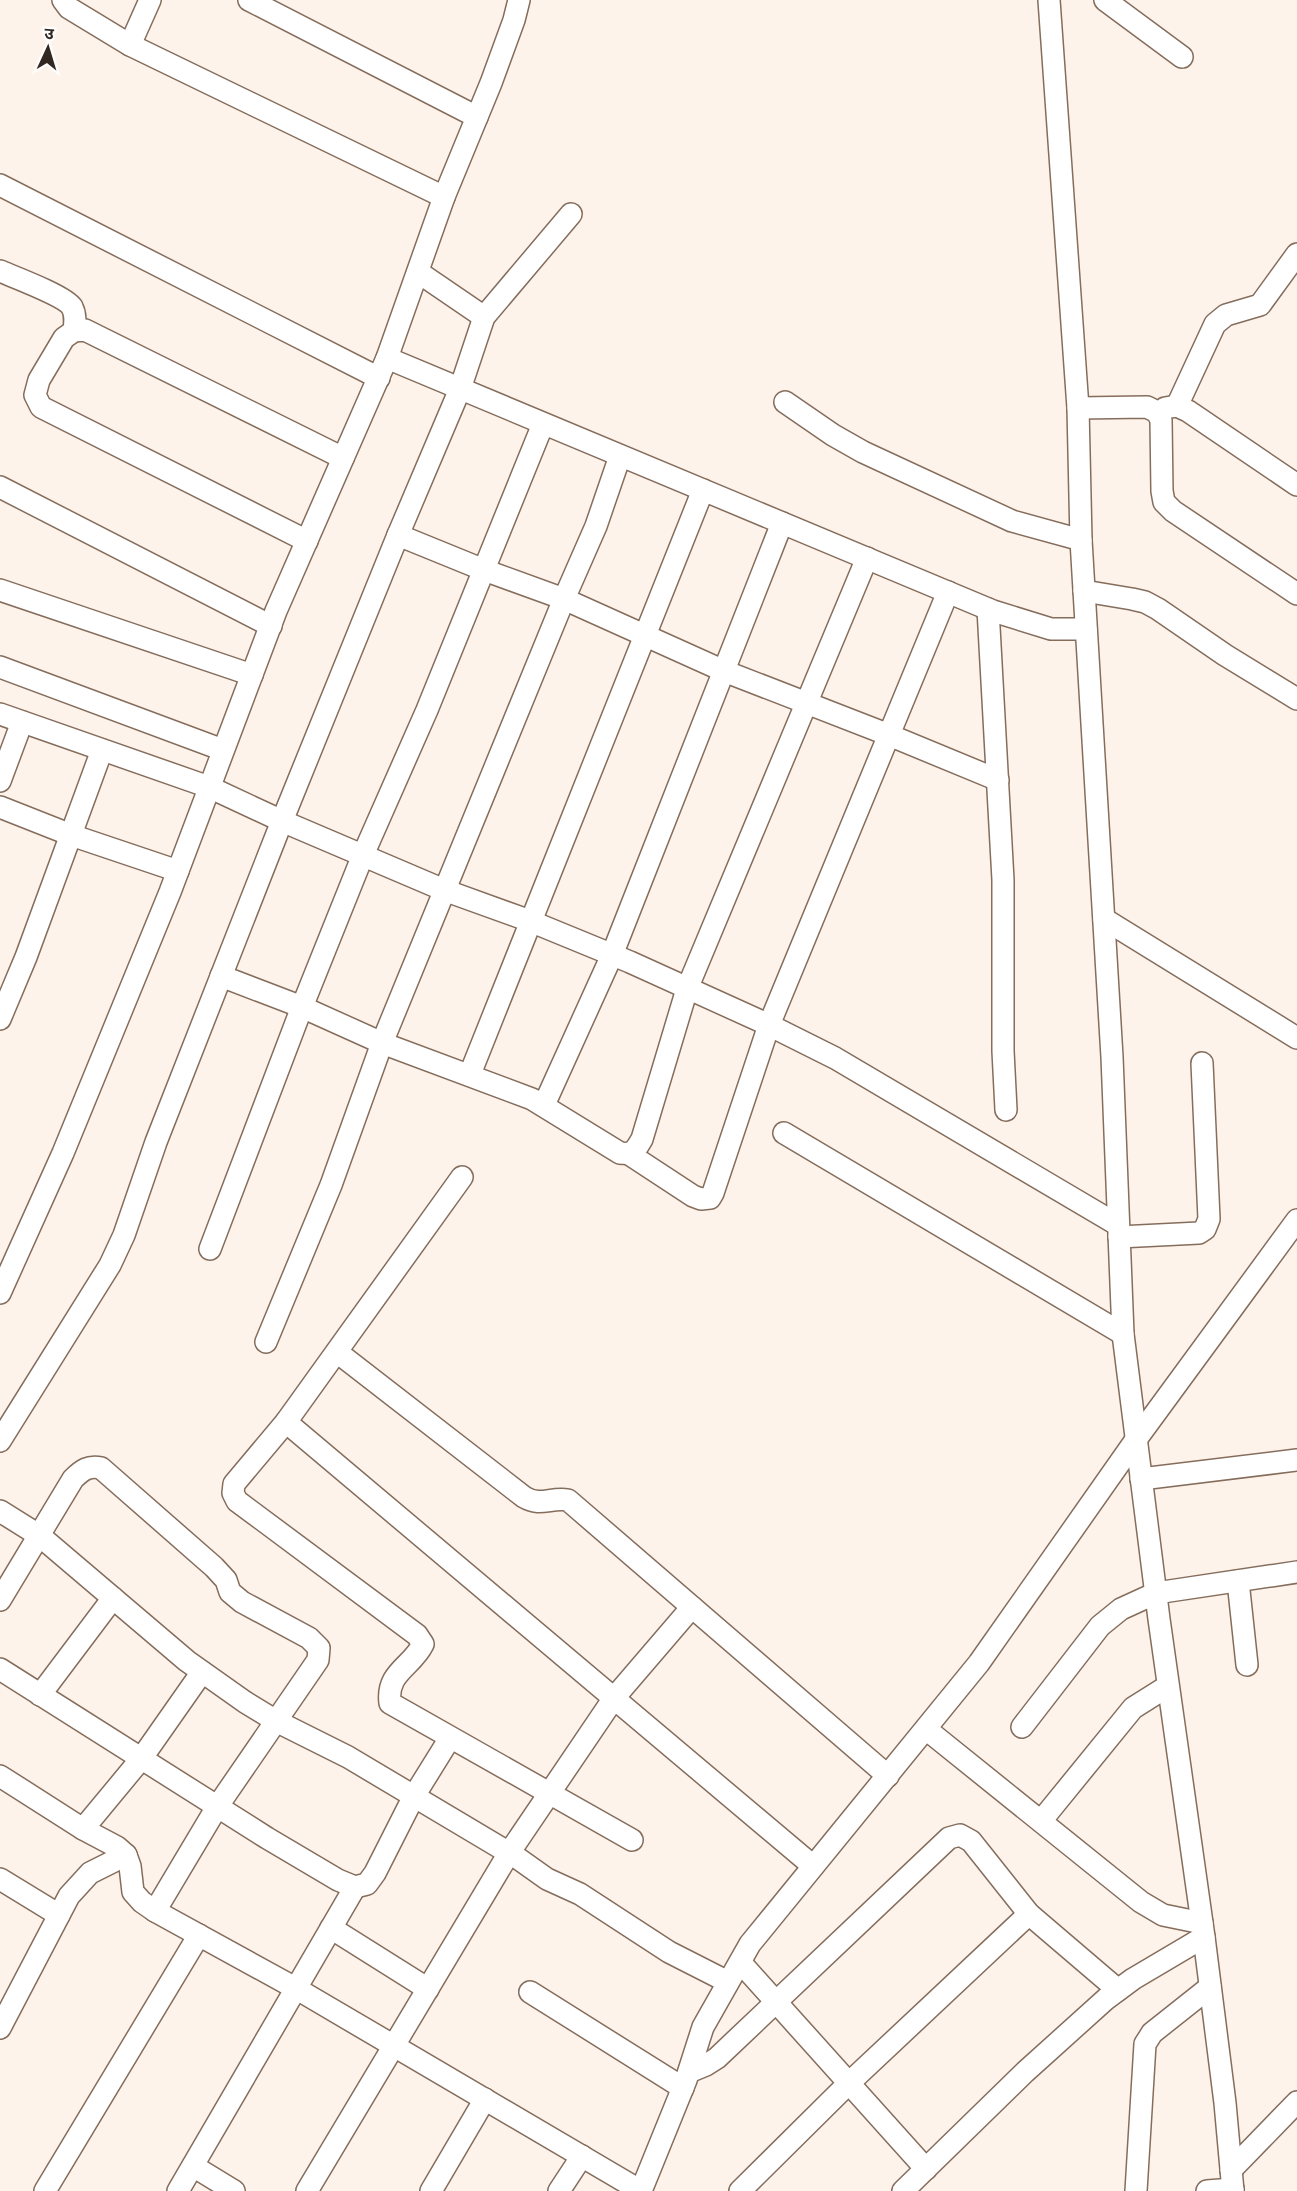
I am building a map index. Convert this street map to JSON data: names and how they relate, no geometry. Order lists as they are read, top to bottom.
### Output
{
  "north": "top"
}
